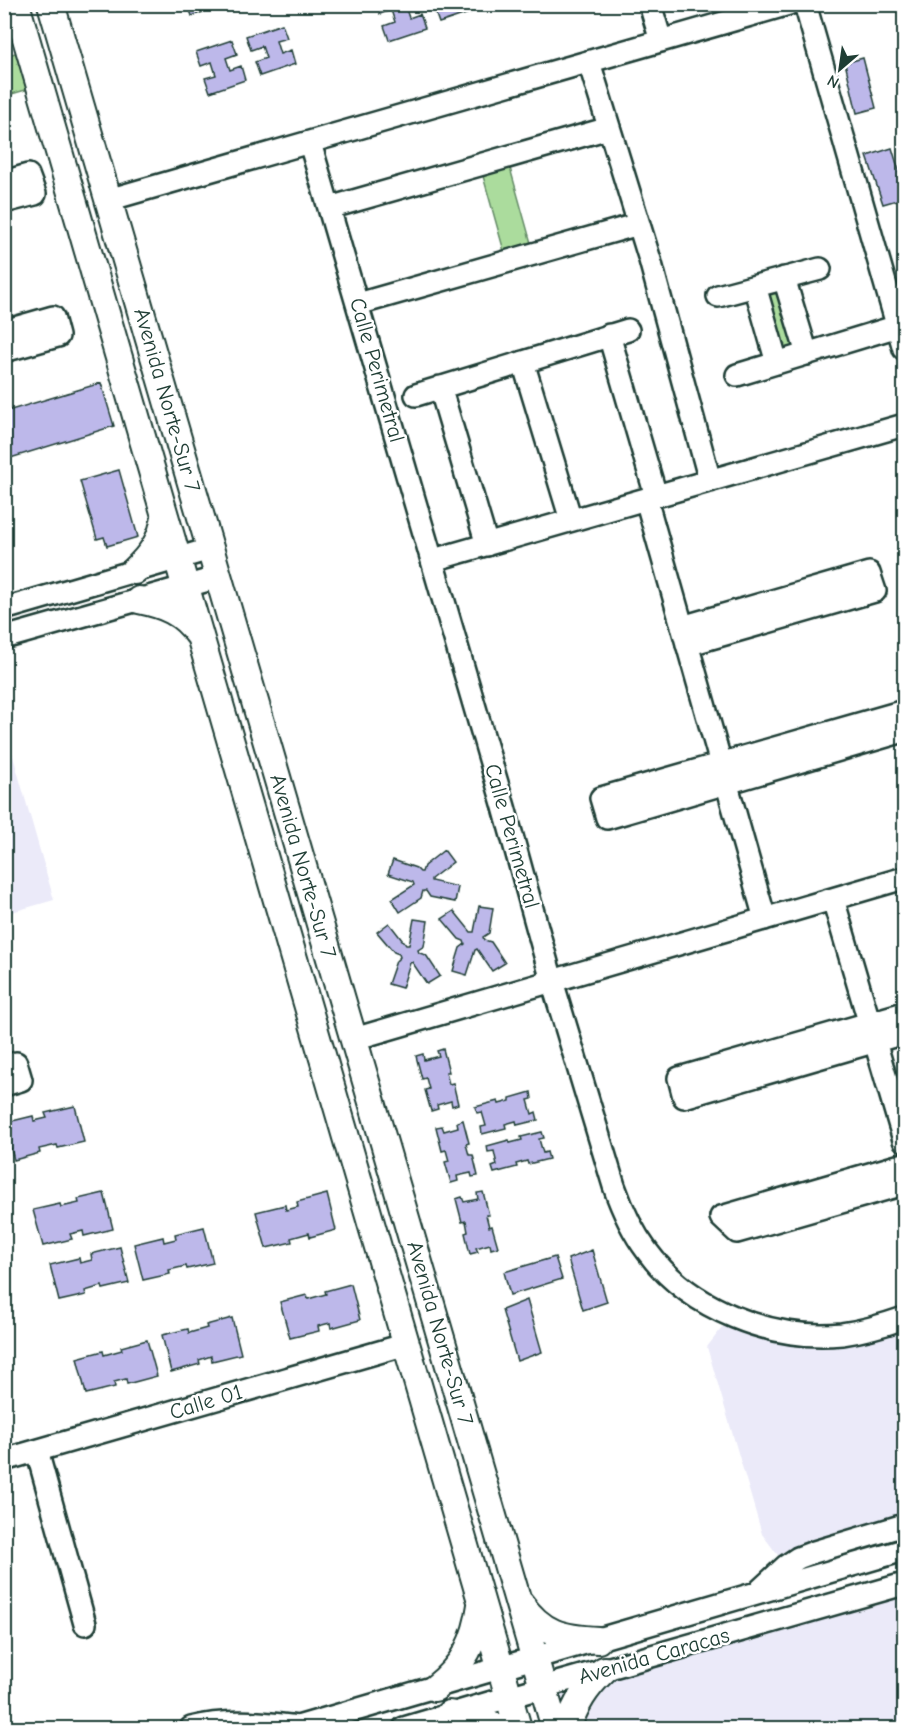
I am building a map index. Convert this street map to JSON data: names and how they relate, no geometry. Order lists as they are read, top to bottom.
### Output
{
  "streets": {
    "main road": ["Avenida Norte-Sur 7"],
    "street": ["Calle Perimetral", "Calle 01", "Avenida Caracas"]
  },
  "crossings": [
    ["Avenida Norte-Sur 7", "Calle 01"],
    ["Avenida Norte-Sur 7", "Avenida Caracas"]
  ],
  "north": "bottom left"
}
